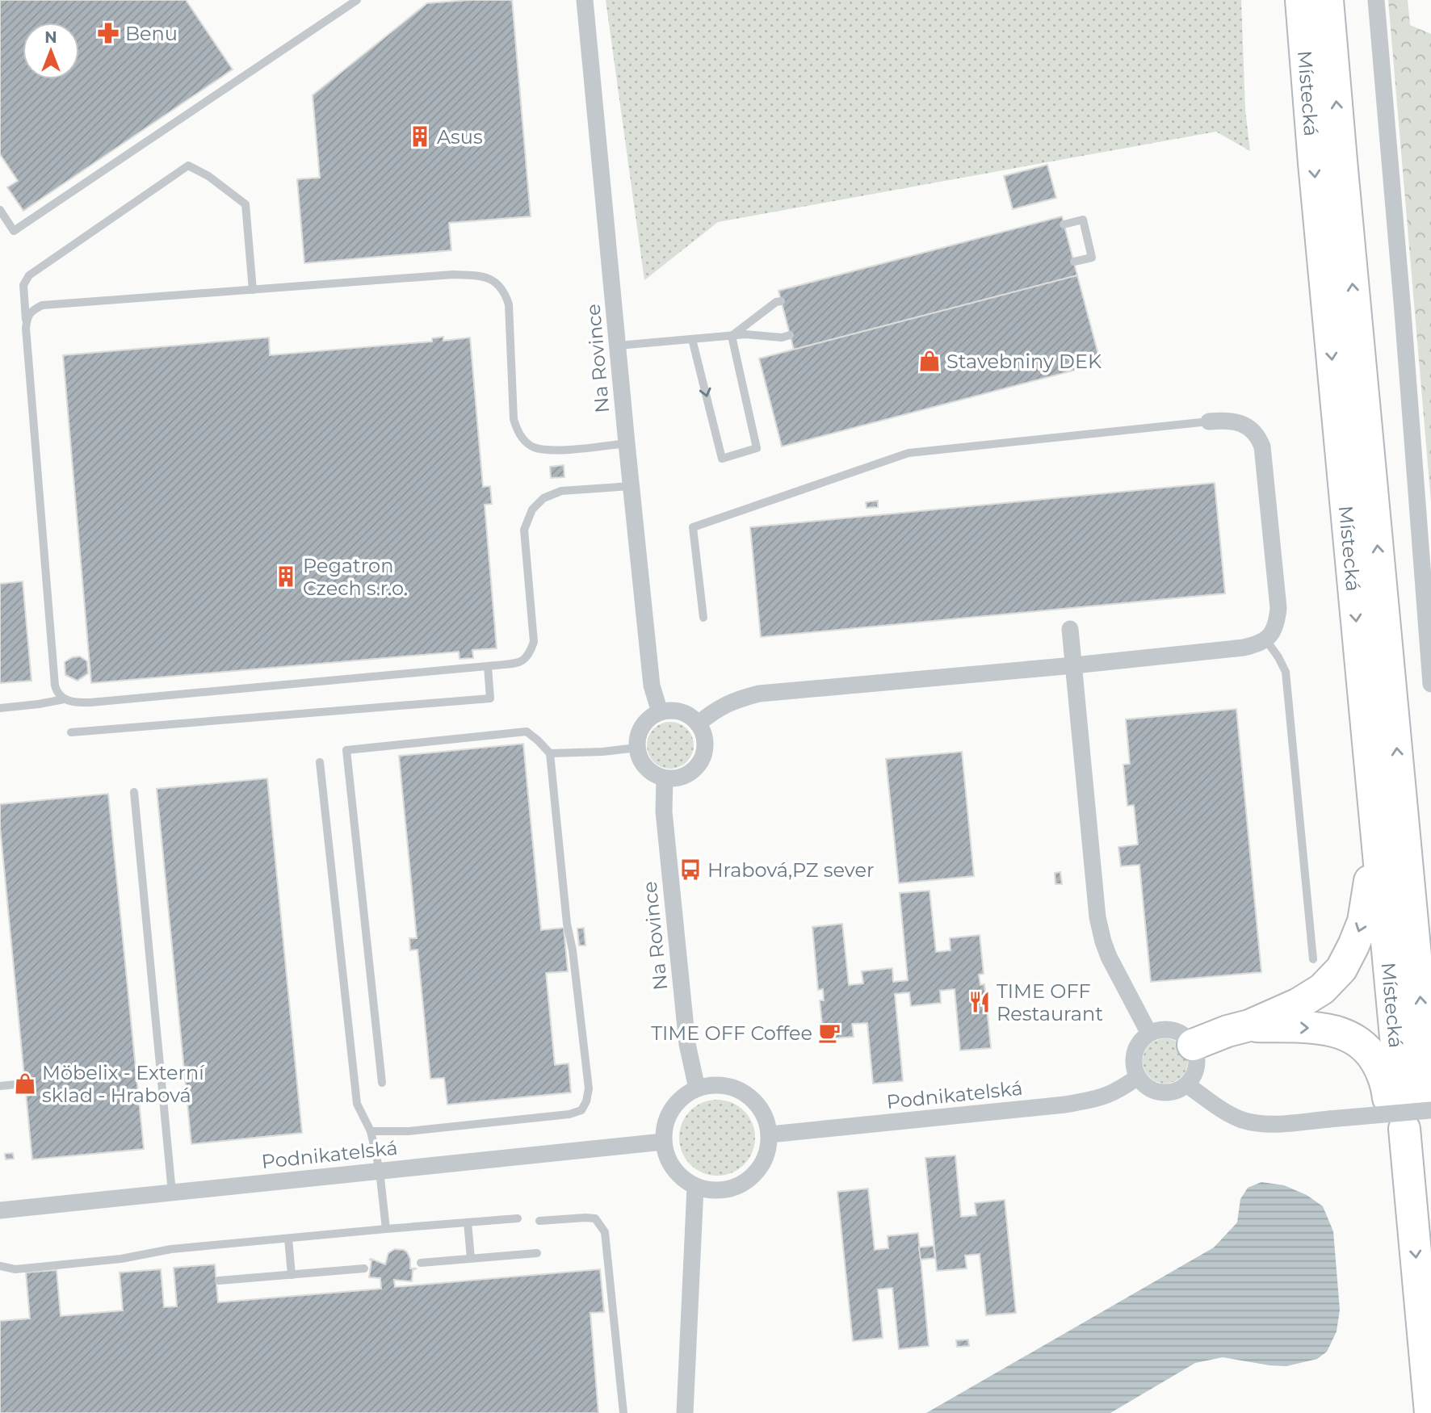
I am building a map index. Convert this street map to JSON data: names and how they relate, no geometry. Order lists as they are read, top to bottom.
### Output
{
  "streets": {
    "highway": ["Místecká"],
    "street": ["Na Rovince", "Podnikatelská"]
  },
  "crossings": [
    ["Na Rovince", "Podnikatelská"]
  ],
  "places": {
    "pharmacy": ["Benu"],
    "building": ["Asus", "Pegatron Czech s.r.o."],
    "shop": ["Stavebniny DEK", "Möbelix - Externí sklad - Hrabová"],
    "bus stop": ["Hrabová,PZ sever"],
    "restaurant": ["TIME OFF Restaurant"],
    "cafe": ["TIME OFF Coffee"]
  },
  "north": "top"
}
